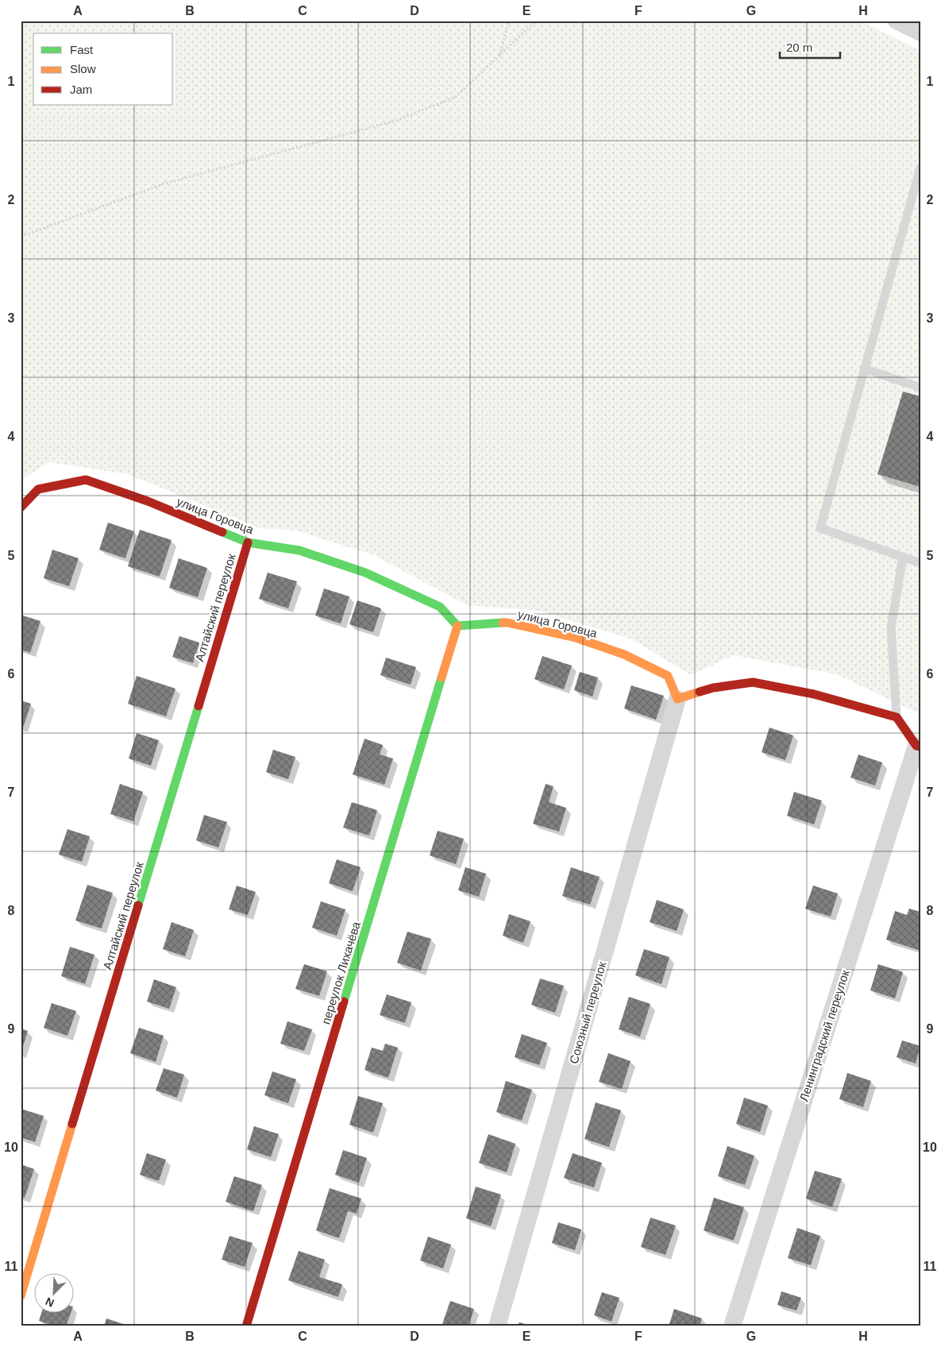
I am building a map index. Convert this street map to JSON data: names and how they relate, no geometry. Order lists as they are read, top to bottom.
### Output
{
  "streets": {
    "street": [
      "улица Горовца",
      "Алтайский переулок",
      "переулок Лихачёва",
      "Союзный переулок",
      "Ленинградский переулок"
    ]
  },
  "crossings": [
    ["улица Горовца", "Алтайский переулок"],
    ["улица Горовца", "переулок Лихачёва"],
    ["улица Горовца", "Союзный переулок"]
  ],
  "legend": ["Fast", "Slow", "Jam"],
  "scale_bar": "20 m",
  "north": "bottom left",
  "grid": {
    "columns": [
      "A",
      "B",
      "C",
      "D",
      "E",
      "F",
      "G",
      "H"
    ],
    "rows": [
      "1",
      "2",
      "3",
      "4",
      "5",
      "6",
      "7",
      "8",
      "9",
      "10",
      "11"
    ]
  }
}
